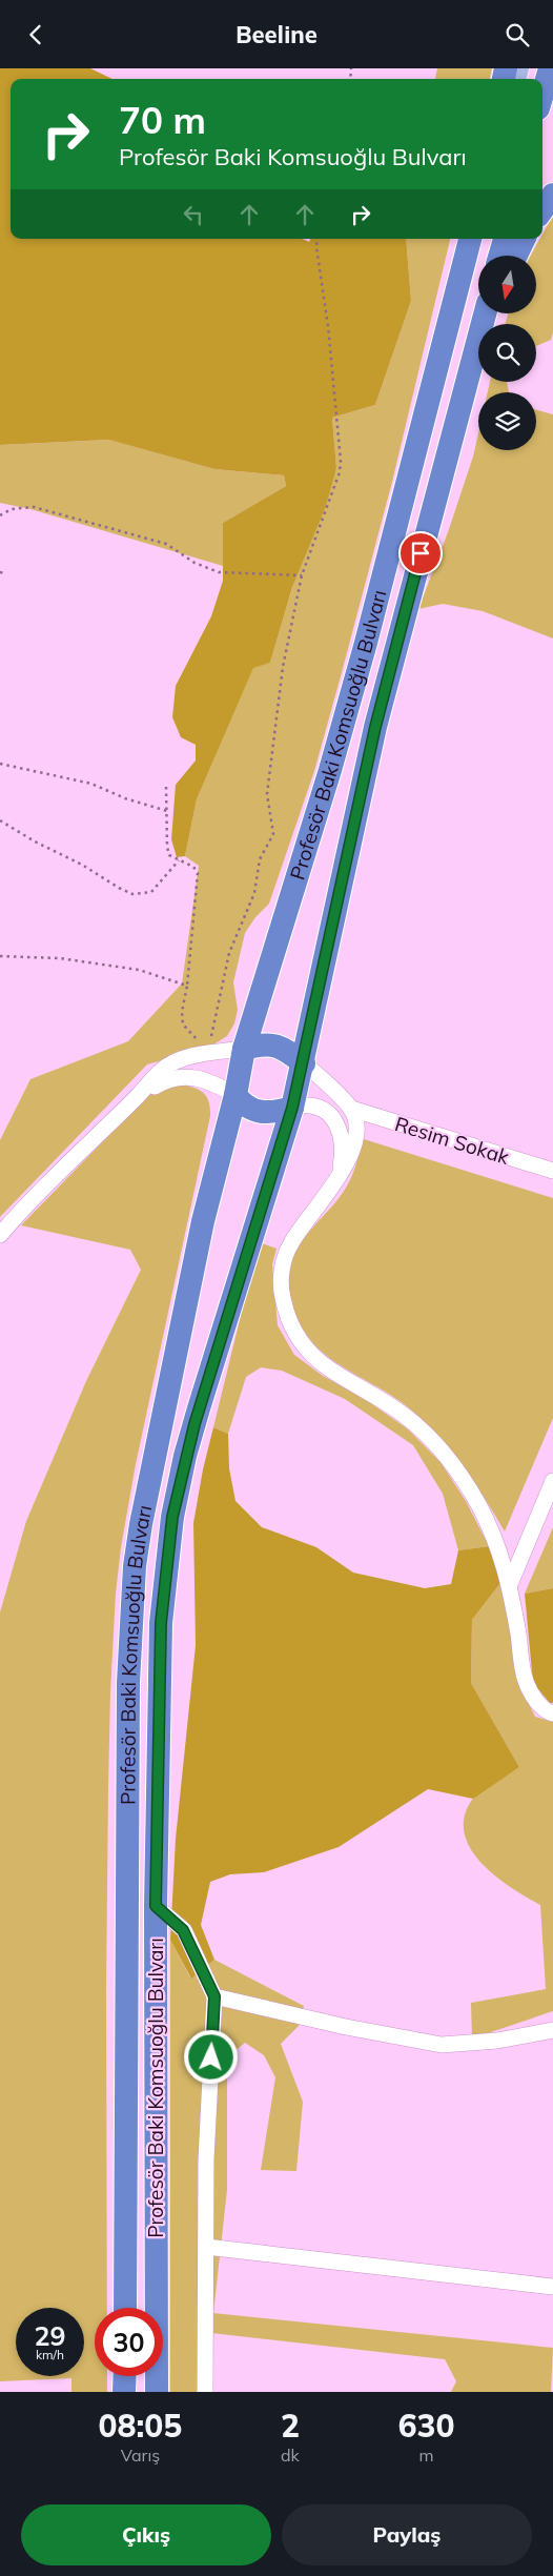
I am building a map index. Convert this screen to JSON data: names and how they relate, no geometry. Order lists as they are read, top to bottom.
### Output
{
  "streets": {
    "highway": ["Profesör Baki Komsuoğlu Bulvarı"],
    "street": ["Resim Sokak"]
  },
  "north": "bottom",
  "page": {
    "header": "Beeline",
    "turn": ["70 m", "Profesör Baki Komsuoğlu Bulvarı"],
    "speed": "29 km/h",
    "limit": "30",
    "eta": [
      "08:05",
      "Varış",
      "2",
      "dk",
      "630",
      "m"
    ],
    "buttons": ["Çıkış", "Paylaş"]
  }
}
